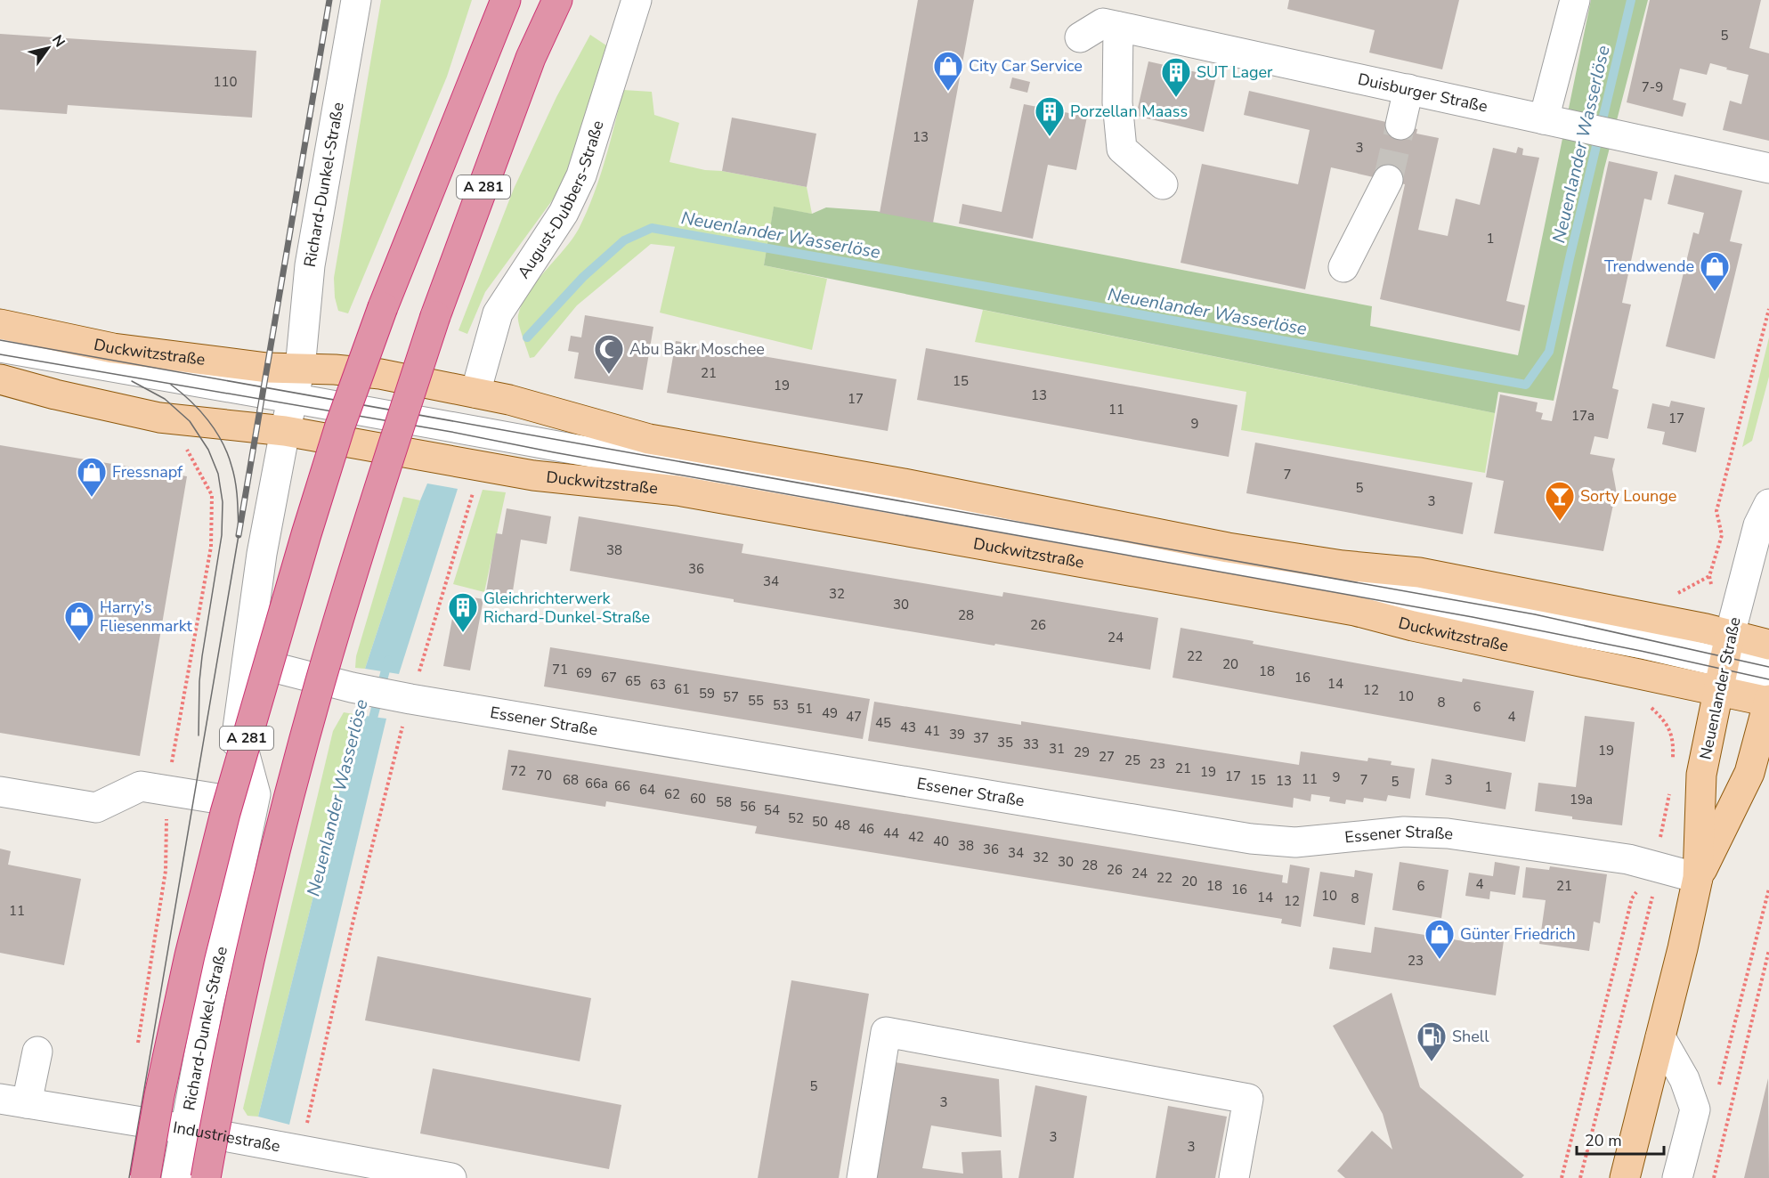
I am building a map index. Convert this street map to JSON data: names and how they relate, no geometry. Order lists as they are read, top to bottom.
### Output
{
  "streets": {
    "highway": ["A 281"],
    "main road": ["Duckwitzstraße", "Neuenlander Straße"],
    "street": [
      "Duisburger Straße",
      "Richard-Dunkel-Straße",
      "August-Dubbers-Straße",
      "Essener Straße",
      "Industriestraße"
    ]
  },
  "crossings": [
    ["Richard-Dunkel-Straße", "Duckwitzstraße"],
    ["Richard-Dunkel-Straße", "Essener Straße"],
    ["Richard-Dunkel-Straße", "Industriestraße"],
    ["August-Dubbers-Straße", "Duckwitzstraße"],
    ["Duckwitzstraße", "Neuenlander Straße"],
    ["Neuenlander Straße", "Essener Straße"]
  ],
  "water": ["Neuenlander Wasserlöse"],
  "places": {
    "shop": [
      "City Car Service",
      "Trendwende",
      "Fressnapf",
      "Harry's Fliesenmarkt",
      "Günter Friedrich"
    ],
    "building": ["SUT Lager", "Porzellan Maass", "Gleichrichterwerk Richard-Dunkel-Straße"],
    "mosque": ["Abu Bakr Moschee"],
    "bar": ["Sorty Lounge"],
    "fuel station": ["Shell"]
  },
  "house_numbers": [
    "5",
    "110",
    "7-9",
    "13",
    "3",
    "1",
    "21",
    "15",
    "19",
    "13",
    "17",
    "11",
    "17a",
    "17",
    "9",
    "7",
    "5",
    "3",
    "38",
    "36",
    "34",
    "32",
    "30",
    "28",
    "26",
    "24",
    "22",
    "20",
    "71",
    "18",
    "69",
    "67",
    "16",
    "65",
    "14",
    "63",
    "61",
    "12",
    "59",
    "10",
    "57",
    "55",
    "8",
    "53",
    "6",
    "51",
    "49",
    "47",
    "4",
    "45",
    "43",
    "41",
    "39",
    "37",
    "35",
    "33",
    "31",
    "19",
    "29",
    "27",
    "25",
    "23",
    "21",
    "72",
    "19",
    "70",
    "17",
    "9",
    "11",
    "68",
    "15",
    "7",
    "3",
    "13",
    "5",
    "66a",
    "66",
    "1",
    "64",
    "62",
    "60",
    "19a",
    "58",
    "56",
    "54",
    "52",
    "50",
    "48",
    "46",
    "44",
    "42",
    "40",
    "38",
    "36",
    "34",
    "32",
    "30",
    "28",
    "26",
    "24",
    "22",
    "20",
    "4",
    "18",
    "6",
    "21",
    "16",
    "10",
    "14",
    "8",
    "12",
    "11",
    "23",
    "5",
    "3",
    "3",
    "3"
  ],
  "scale_bar": "20 m",
  "north": "top right"
}
